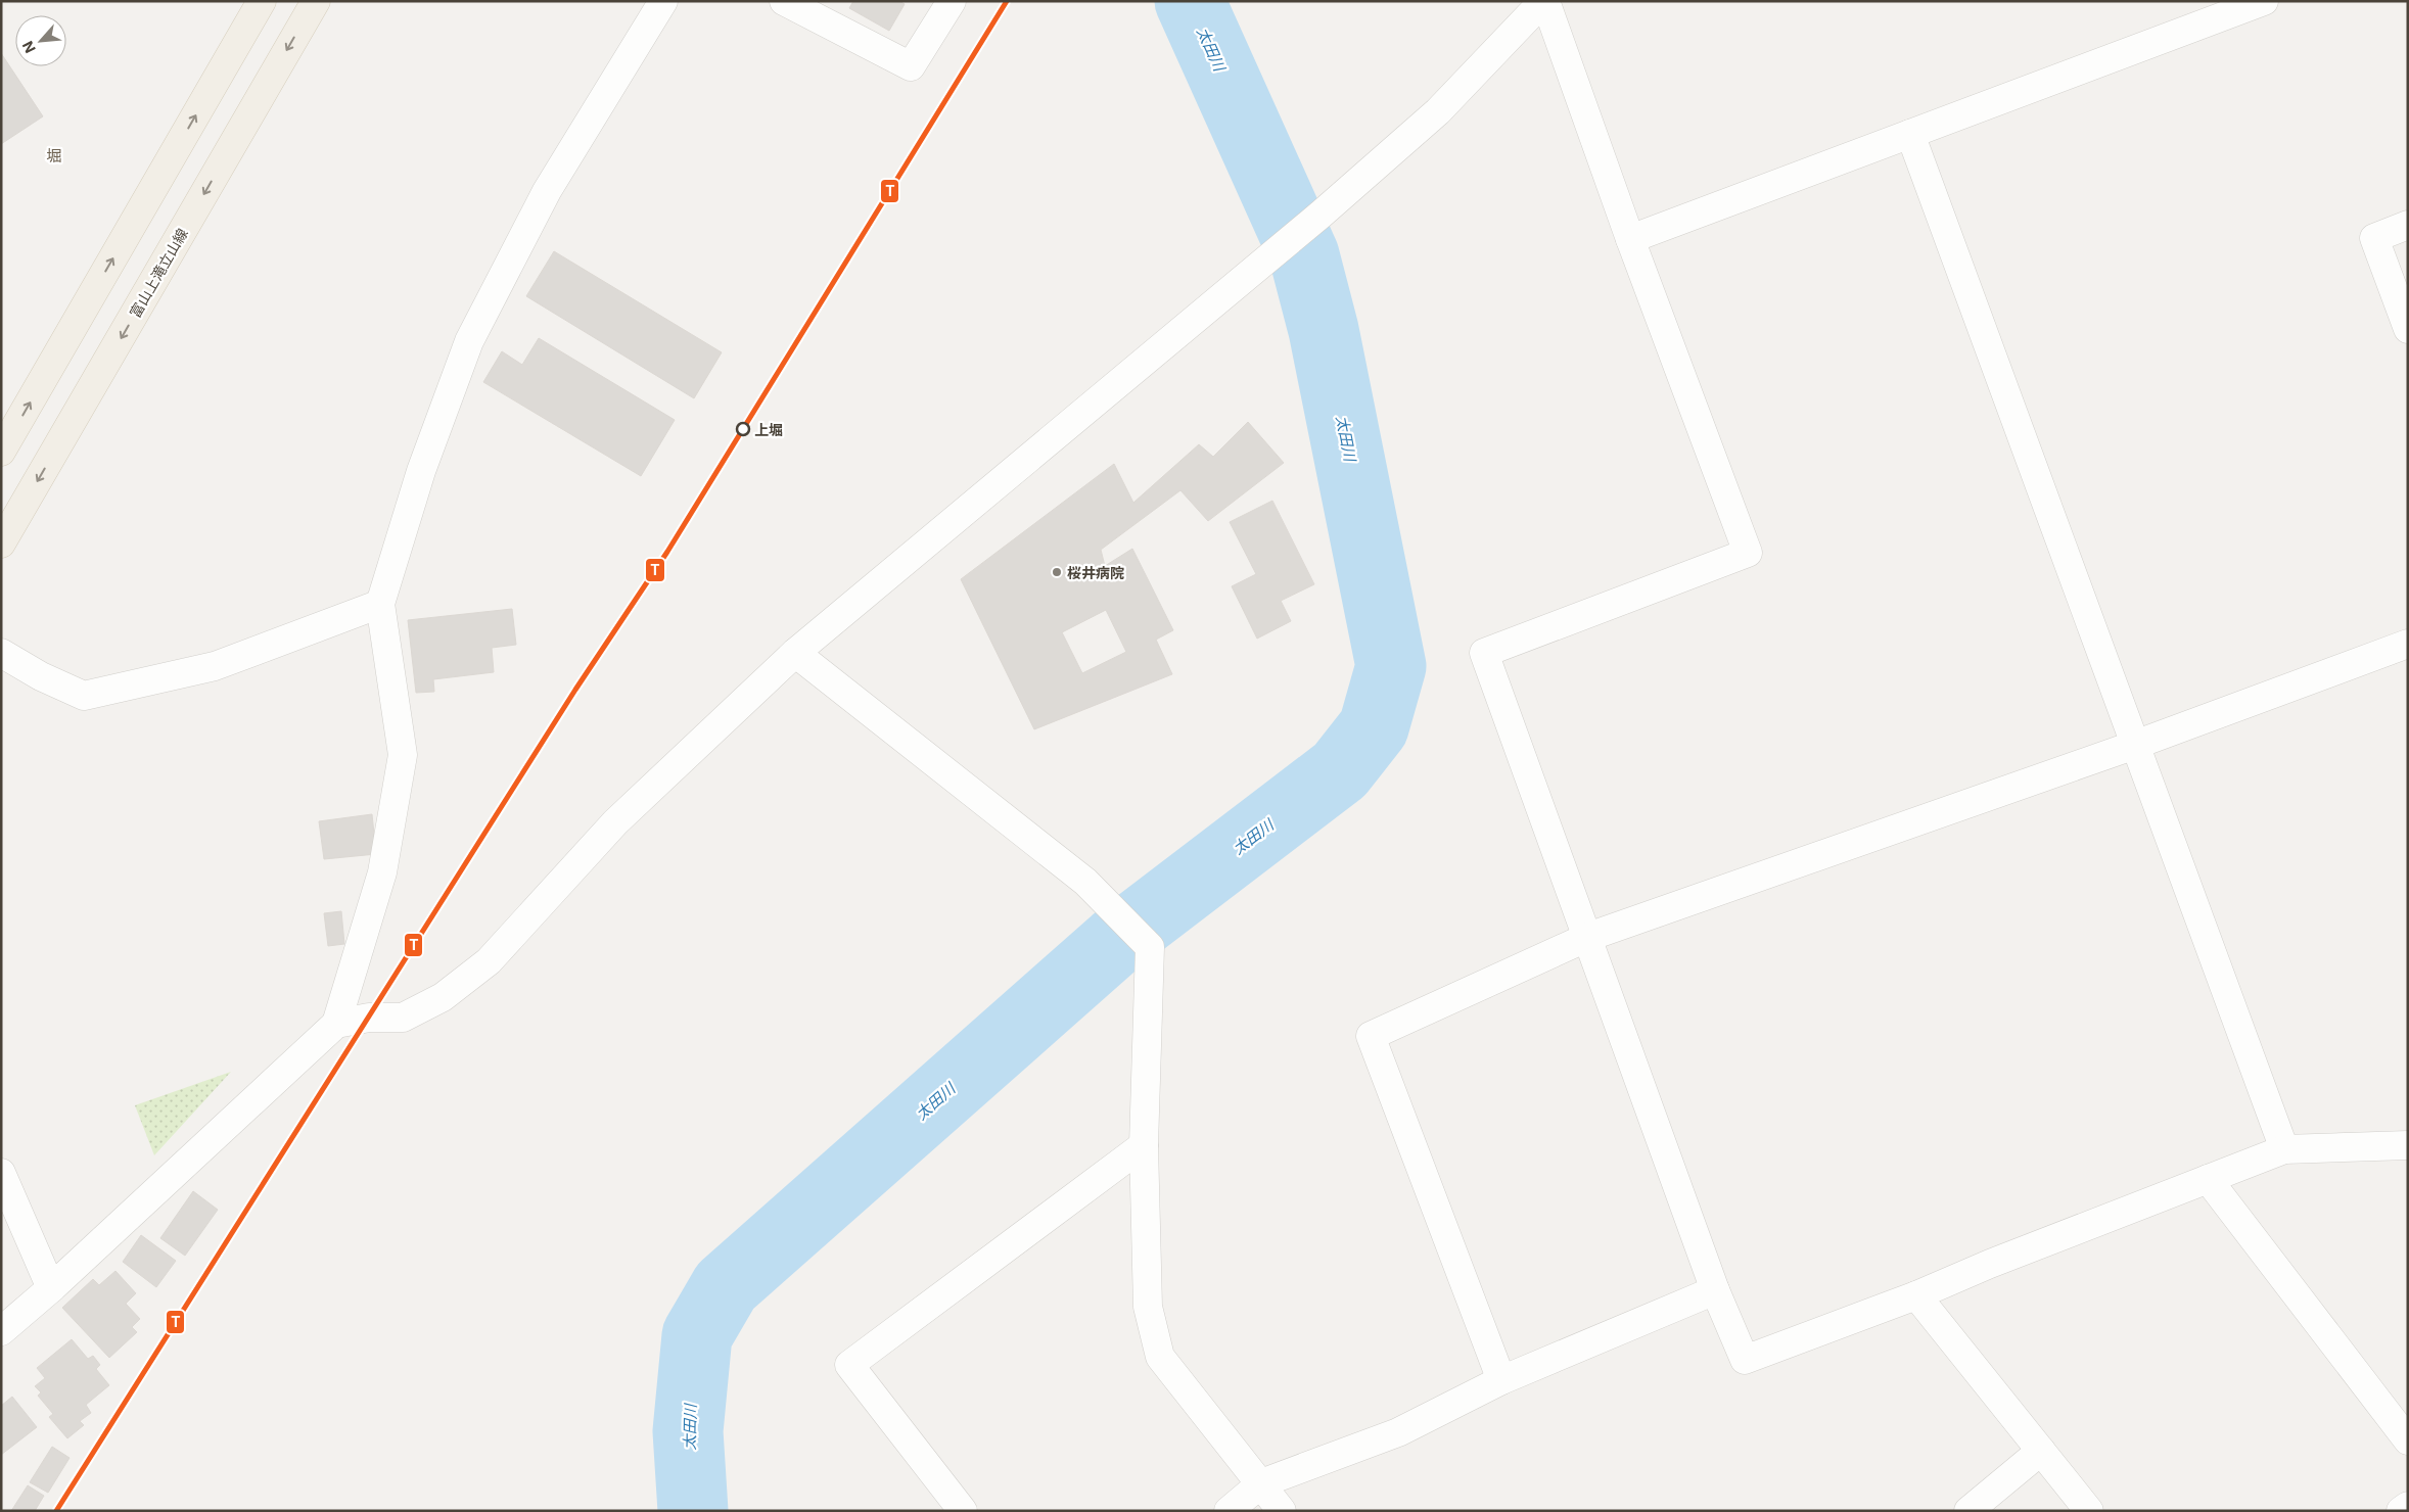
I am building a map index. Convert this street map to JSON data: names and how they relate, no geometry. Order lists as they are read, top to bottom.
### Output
{
  "streets": {
    "main road": ["富山上滝立山線"]
  },
  "districts": ["堀"],
  "water": ["太田川"],
  "places": ["上堀", "桜井病院"],
  "lines": ["transit line T"],
  "north": "bottom left"
}
